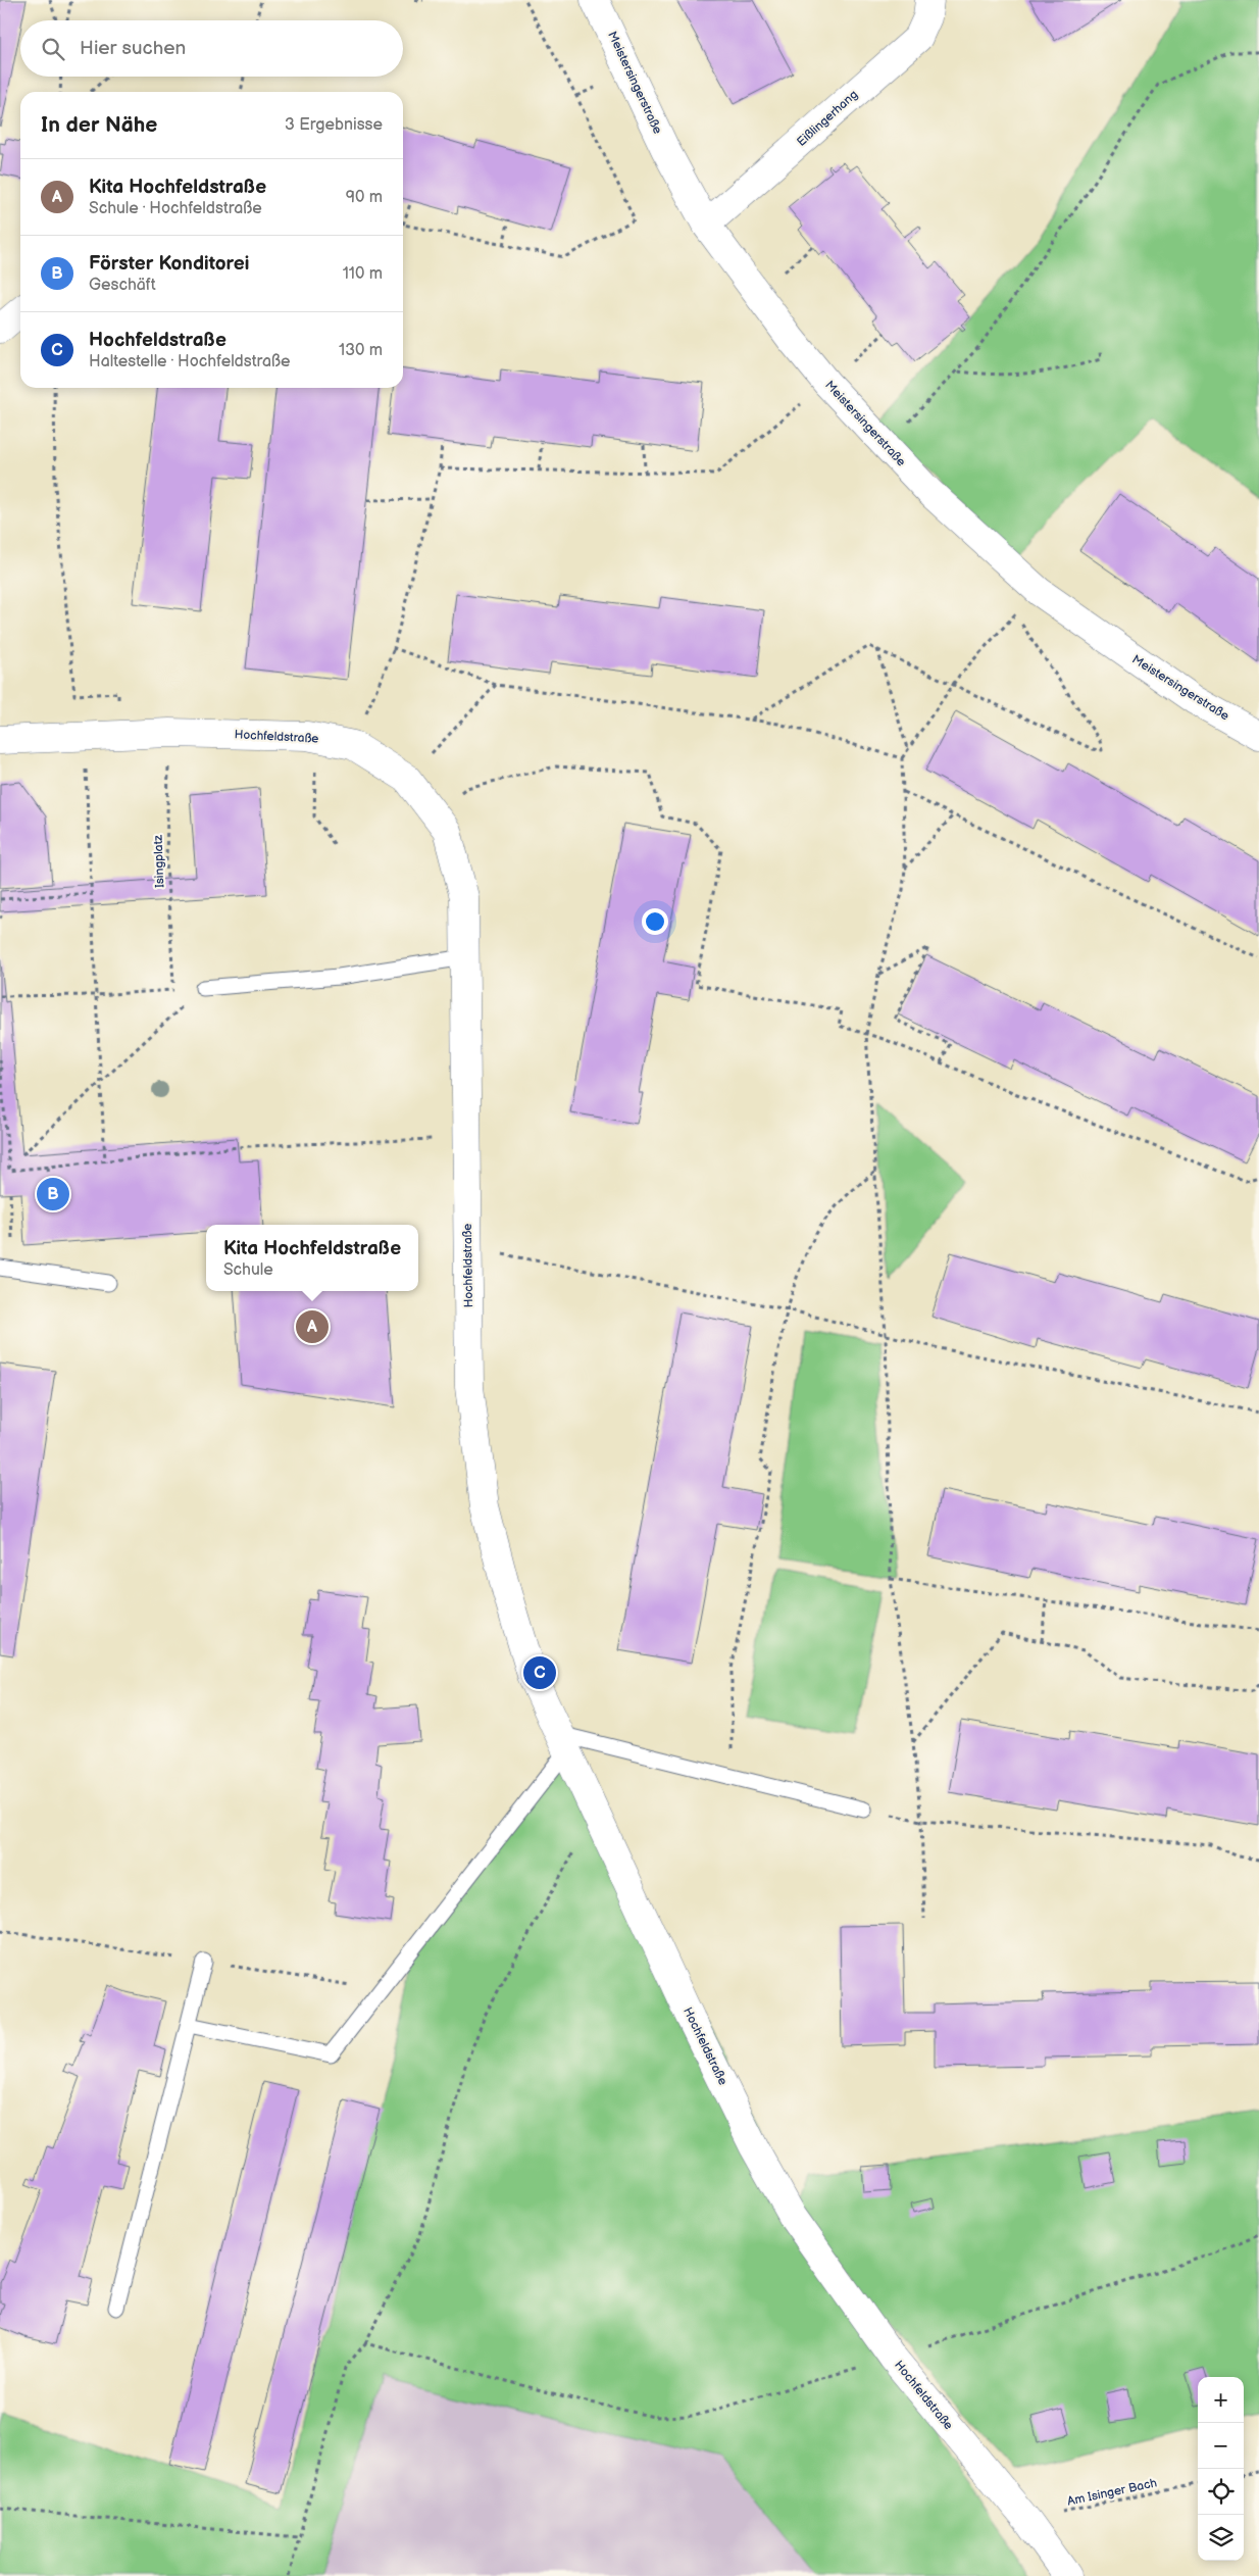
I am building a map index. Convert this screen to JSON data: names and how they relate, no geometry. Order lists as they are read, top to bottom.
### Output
{
  "streets": {
    "street": ["Meistersingerstraße", "Eißlingerhang", "Hochfeldstraße"],
    "path": ["Isingplatz", "Am Isinger Bach"]
  },
  "crossings": [
    ["Meistersingerstraße", "Eißlingerhang"],
    ["Hochfeldstraße", "Isingplatz"],
    ["Hochfeldstraße", "Am Isinger Bach"]
  ],
  "page": {
    "search": "Hier suchen",
    "heading": ["In der Nähe", "3 Ergebnisse"],
    "list": [
      {
        "mark": "A",
        "name": "Kita Hochfeldstraße",
        "note": "Schule · Hochfeldstraße",
        "value": "90 m"
      },
      {
        "mark": "B",
        "name": "Förster Konditorei",
        "note": "Geschäft",
        "value": "110 m"
      },
      {
        "mark": "C",
        "name": "Hochfeldstraße",
        "note": "Haltestelle · Hochfeldstraße",
        "value": "130 m"
      }
    ],
    "pins": ["B", "A", "C"],
    "popup": ["Kita Hochfeldstraße", "Schule"],
    "map_buttons": ["+", "−"]
  }
}
